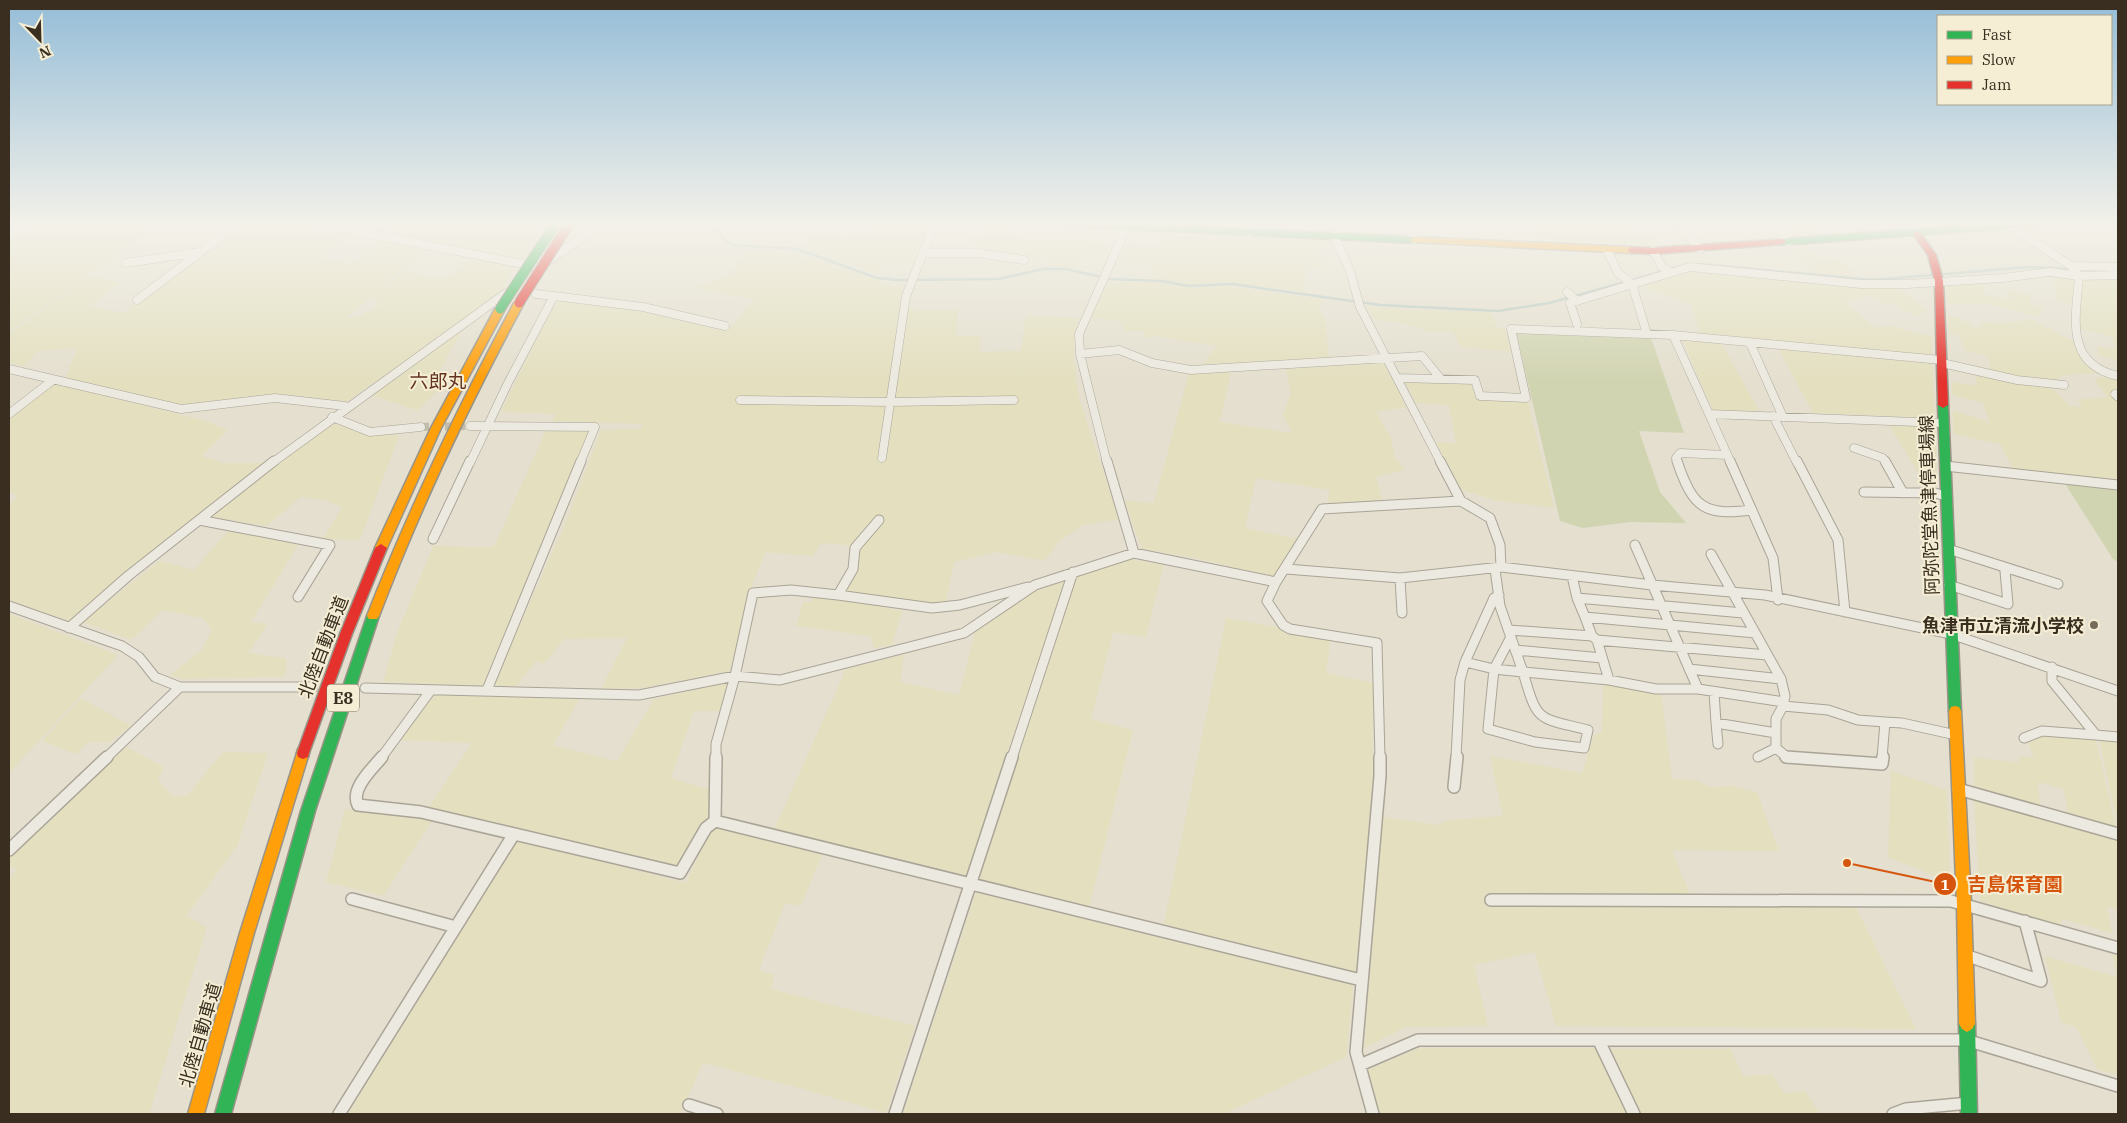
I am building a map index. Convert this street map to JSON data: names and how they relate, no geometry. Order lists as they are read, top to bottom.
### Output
{
  "streets": {
    "main road": ["阿弥陀堂魚津停車場線", "北陸自動車道", "E8"]
  },
  "districts": ["六郎丸"],
  "places": ["魚津市立清流小学校", "吉島保育園"],
  "legend": ["Fast", "Slow", "Jam"],
  "north": "bottom right"
}
